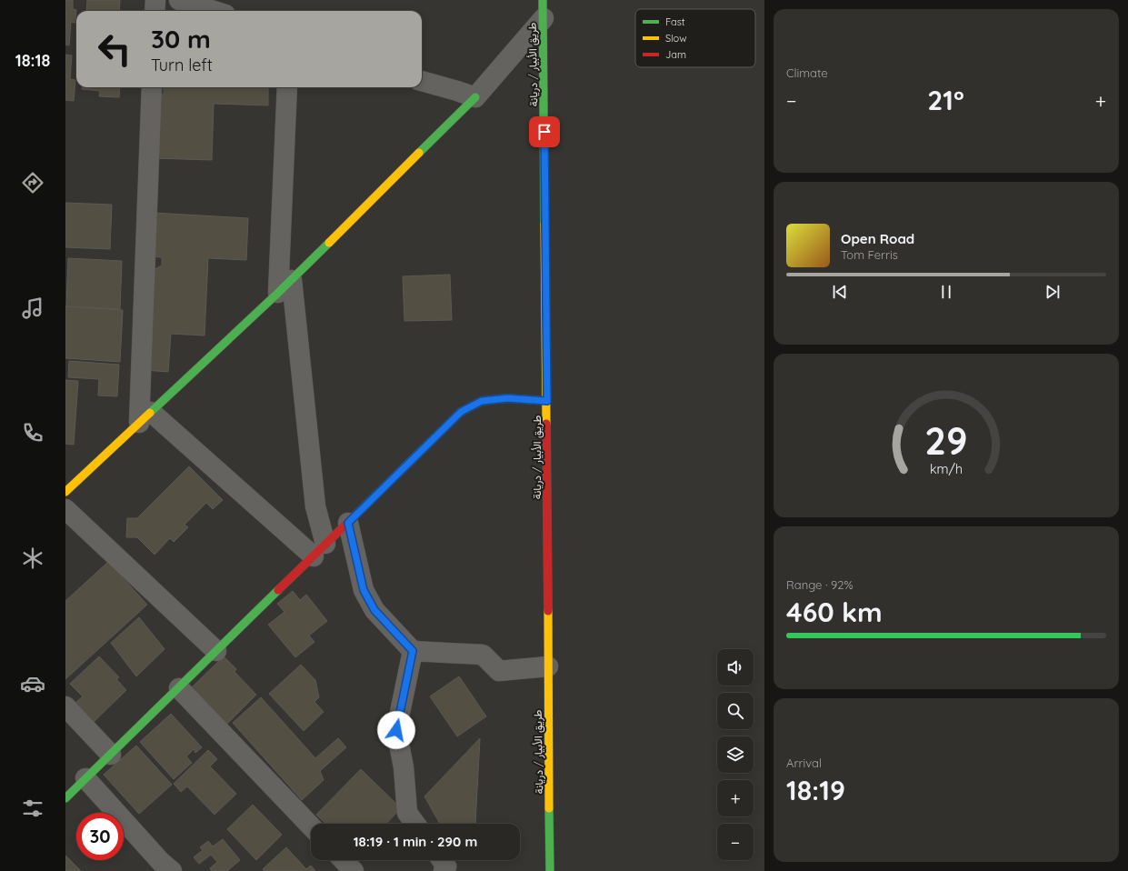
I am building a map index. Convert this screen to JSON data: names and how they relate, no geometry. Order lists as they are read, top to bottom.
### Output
{
  "streets": {
    "street": ["طريق الأبيار / دريانة"]
  },
  "legend": ["Fast", "Slow", "Jam"],
  "page": {
    "tabs": "18:18",
    "tile": [
      "Climate",
      ["Range · 92%", "460 km"],
      ["Arrival", "18:19"]
    ],
    "turn": ["30 m", "Turn left"],
    "heat": ["−", "21°", "+"],
    "song": ["Open Road", "Tom Ferris"],
    "map_buttons": ["+", "−"],
    "limit": "30",
    "trip": "18:19 · 1 min · 290 m",
    "gauge": ["29", "km/h"]
  }
}
